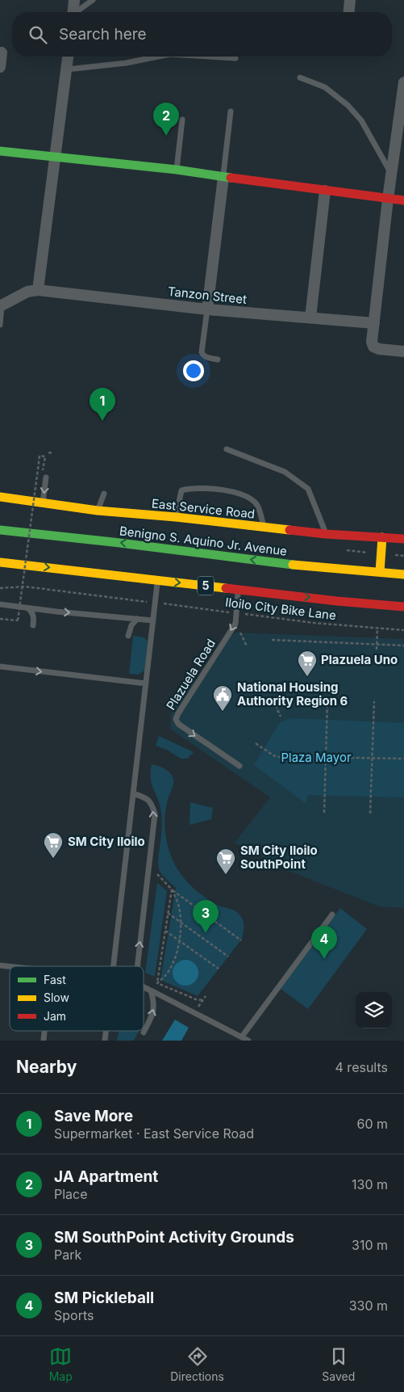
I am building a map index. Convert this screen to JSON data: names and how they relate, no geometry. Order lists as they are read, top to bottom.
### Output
{
  "streets": {
    "main road": ["East Service Road", "Benigno S. Aquino Jr. Avenue", "5"],
    "street": ["Tanzon Street"],
    "lane": ["Plazuela Road"],
    "path": ["Iloilo City Bike Lane"]
  },
  "crossings": [
    ["5", "Plazuela Road"],
    ["Iloilo City Bike Lane", "Plazuela Road"]
  ],
  "parks": ["Plaza Mayor"],
  "places": {
    "supermarket": ["Plazuela Uno", "SM City Iloilo", "SM City Iloilo SouthPoint"],
    "public building": ["National Housing Authority Region 6"]
  },
  "legend": ["Fast", "Slow", "Jam"],
  "page": {
    "search": "Search here",
    "pins": [
      "2",
      "1",
      "3",
      "4"
    ],
    "heading": ["Nearby", "4 results"],
    "list": [
      {
        "mark": "1",
        "name": "Save More",
        "note": "Supermarket · East Service Road",
        "value": "60 m"
      },
      {
        "mark": "2",
        "name": "JA Apartment",
        "note": "Place",
        "value": "130 m"
      },
      {
        "mark": "3",
        "name": "SM SouthPoint Activity Grounds",
        "note": "Park",
        "value": "310 m"
      },
      {
        "mark": "4",
        "name": "SM Pickleball",
        "note": "Sports",
        "value": "330 m"
      }
    ],
    "nav": ["Map", "Directions", "Saved"]
  }
}
